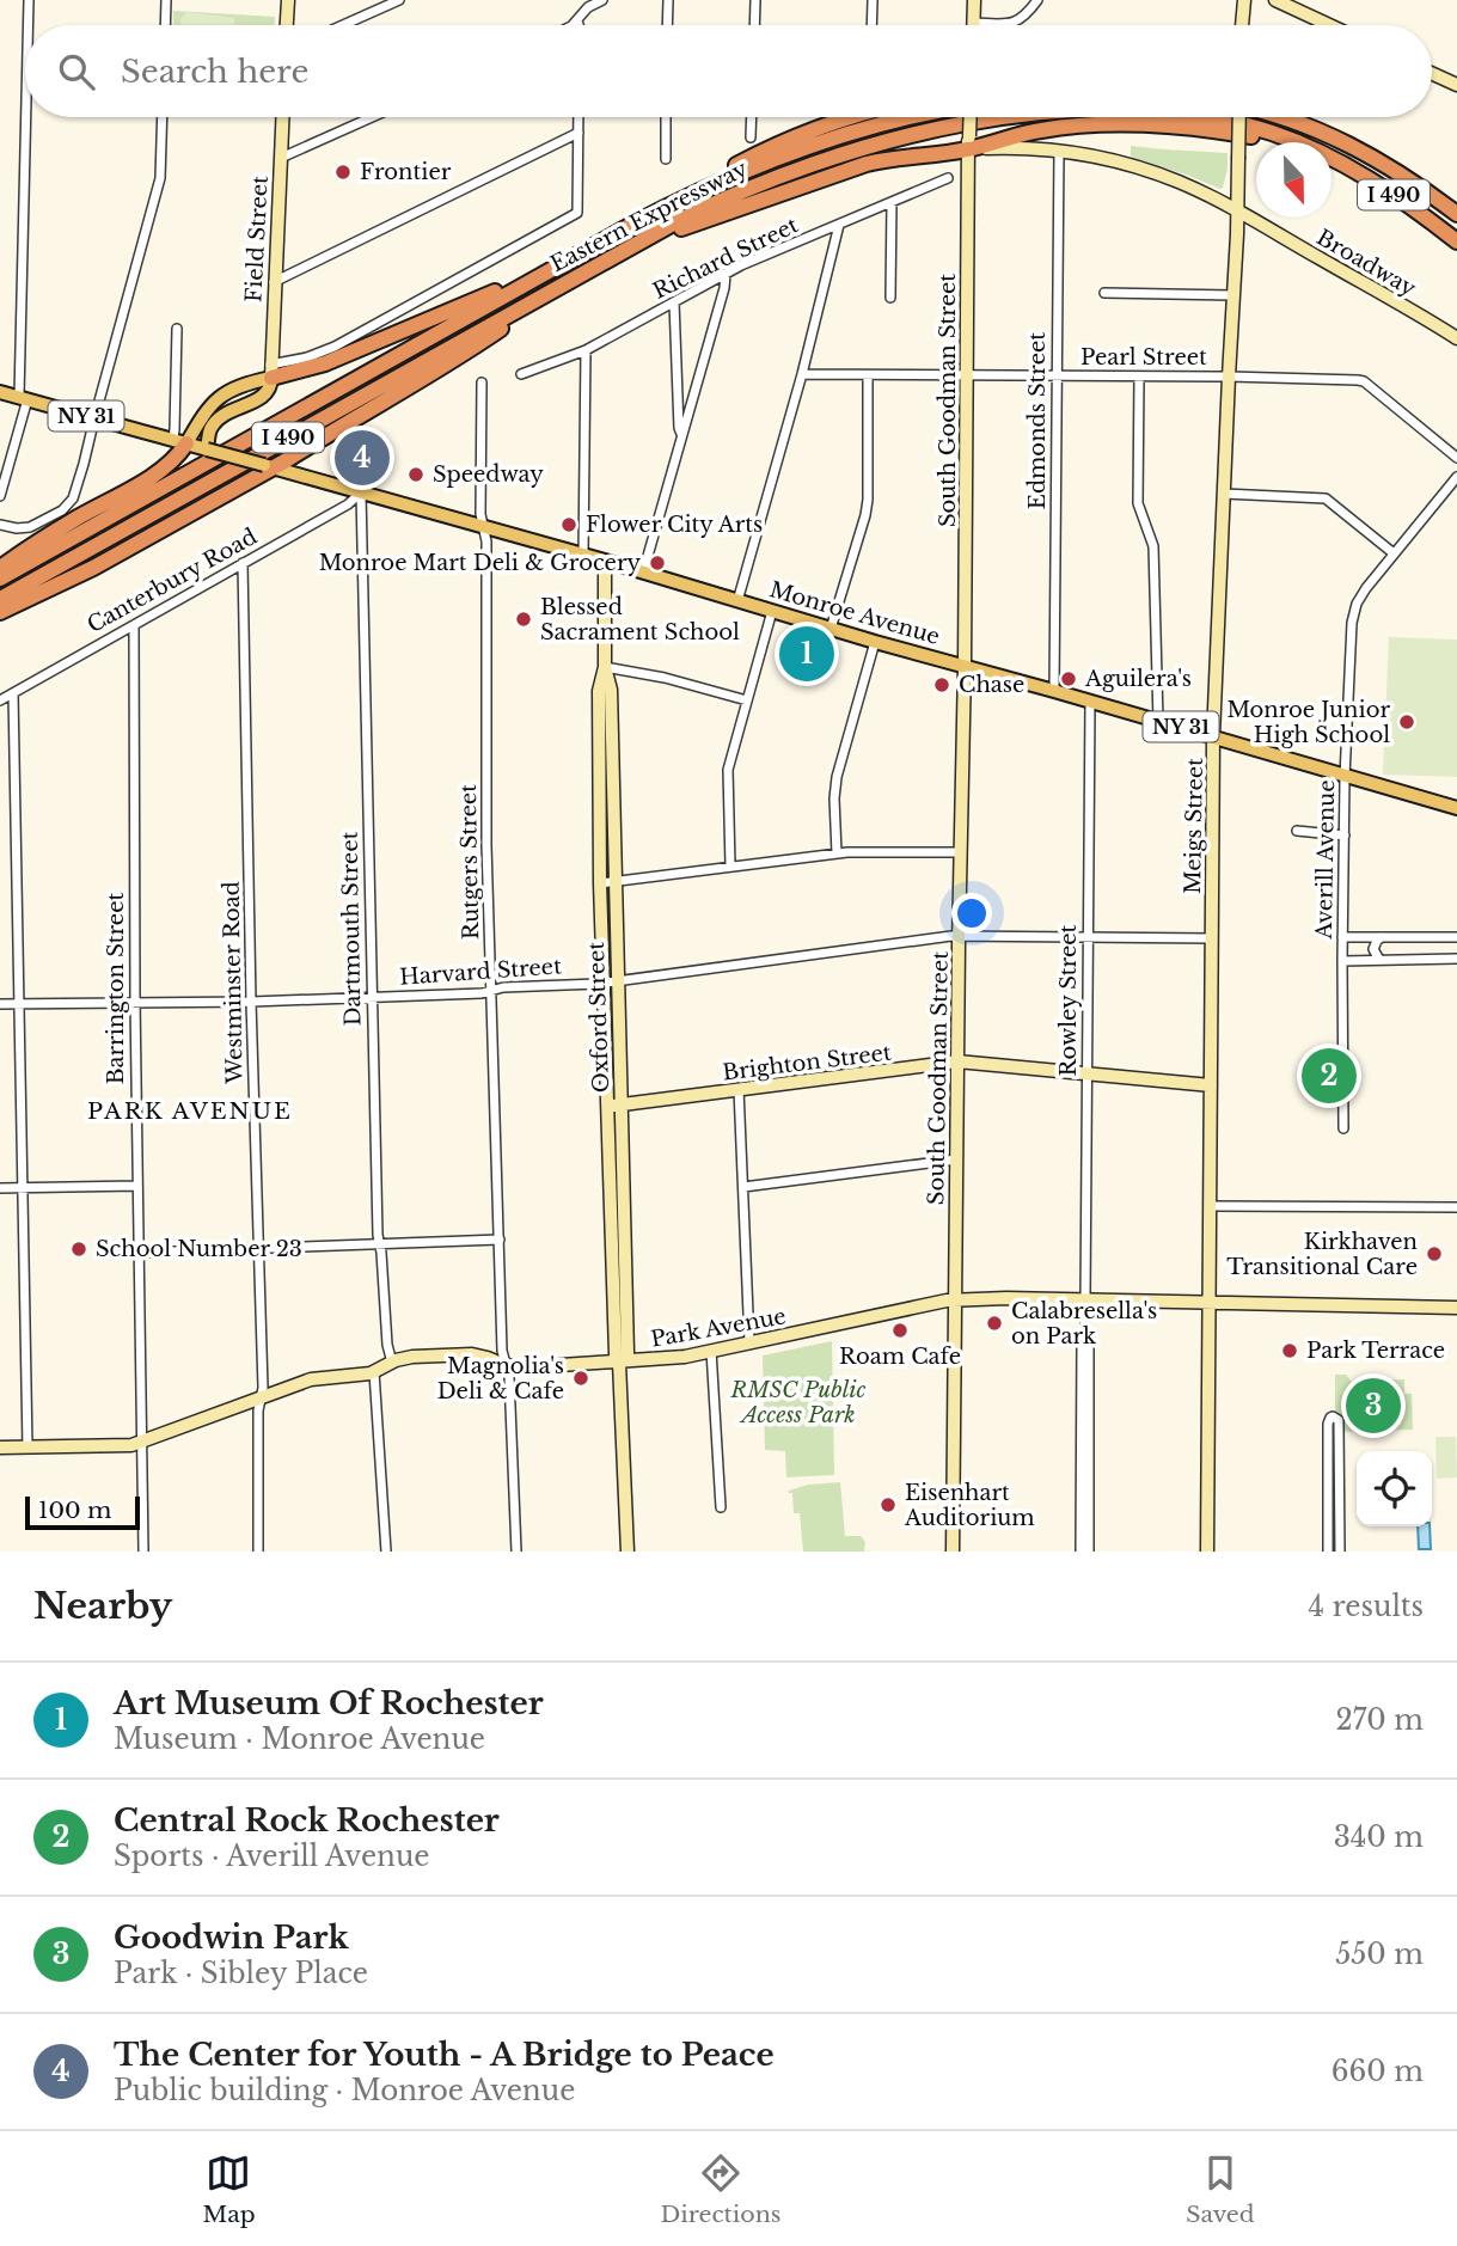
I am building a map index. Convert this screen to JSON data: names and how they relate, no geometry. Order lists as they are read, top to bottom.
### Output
{
  "streets": {
    "highway": ["I 490", "Eastern Expressway"],
    "main road": ["NY 31", "Monroe Avenue"],
    "street": [
      "Field Street",
      "Richard Street",
      "Broadway",
      "Pearl Street",
      "South Goodman Street",
      "Edmonds Street",
      "Canterbury Road",
      "Meigs Street",
      "Averill Avenue",
      "Rutgers Street",
      "Dartmouth Street",
      "Harvard Street",
      "Westminster Road",
      "Barrington Street",
      "Rowley Street",
      "Oxford Street",
      "Brighton Street",
      "Park Avenue"
    ]
  },
  "crossings": [
    ["Broadway", "South Goodman Street"],
    ["Broadway", "Edmonds Street"],
    ["Broadway", "Meigs Street"],
    ["Pearl Street", "South Goodman Street"],
    ["Pearl Street", "Edmonds Street"],
    ["Pearl Street", "Meigs Street"],
    ["South Goodman Street", "Monroe Avenue"],
    ["South Goodman Street", "Harvard Street"],
    ["South Goodman Street", "Brighton Street"],
    ["South Goodman Street", "Park Avenue"],
    ["Edmonds Street", "Monroe Avenue"],
    ["Canterbury Road", "Monroe Avenue"],
    ["Canterbury Road", "Dartmouth Street"],
    ["Canterbury Road", "Westminster Road"],
    ["Canterbury Road", "Barrington Street"],
    ["Monroe Avenue", "Meigs Street"],
    ["Monroe Avenue", "Averill Avenue"],
    ["Monroe Avenue", "Rutgers Street"],
    ["Monroe Avenue", "Dartmouth Street"],
    ["Monroe Avenue", "Rowley Street"],
    ["Monroe Avenue", "Oxford Street"],
    ["Meigs Street", "Harvard Street"],
    ["Meigs Street", "Brighton Street"],
    ["Meigs Street", "Park Avenue"],
    ["Rutgers Street", "Harvard Street"],
    ["Rutgers Street", "Park Avenue"],
    ["Dartmouth Street", "Harvard Street"],
    ["Dartmouth Street", "Park Avenue"],
    ["Harvard Street", "Westminster Road"],
    ["Harvard Street", "Barrington Street"],
    ["Harvard Street", "Rowley Street"],
    ["Harvard Street", "Oxford Street"],
    ["Westminster Road", "Park Avenue"],
    ["Barrington Street", "Park Avenue"],
    ["Rowley Street", "Brighton Street"],
    ["Rowley Street", "Park Avenue"],
    ["Oxford Street", "Brighton Street"],
    ["Oxford Street", "Park Avenue"]
  ],
  "districts": ["PARK AVENUE"],
  "parks": ["RMSC Public Access Park"],
  "places": [
    "Frontier",
    "Speedway",
    "Flower City Arts",
    "Monroe Mart Deli & Grocery",
    "Blessed Sacrament School",
    "Aguilera's",
    "Chase",
    "Monroe Junior High School",
    "School Number 23",
    "Kirkhaven Transitional Care",
    "Calabresella's on Park",
    "Roam Cafe",
    "Park Terrace",
    "Magnolia's Deli & Cafe",
    "Eisenhart Auditorium"
  ],
  "scale_bar": "100 m",
  "north": "bottom",
  "page": {
    "search": "Search here",
    "pins": [
      "4",
      "1",
      "2",
      "3"
    ],
    "scale": "100 m",
    "heading": ["Nearby", "4 results"],
    "list": [
      {
        "mark": "1",
        "name": "Art Museum Of Rochester",
        "note": "Museum · Monroe Avenue",
        "value": "270 m"
      },
      {
        "mark": "2",
        "name": "Central Rock Rochester",
        "note": "Sports · Averill Avenue",
        "value": "340 m"
      },
      {
        "mark": "3",
        "name": "Goodwin Park",
        "note": "Park · Sibley Place",
        "value": "550 m"
      },
      {
        "mark": "4",
        "name": "The Center for Youth - A Bridge to Peace",
        "note": "Public building · Monroe Avenue",
        "value": "660 m"
      }
    ],
    "nav": ["Map", "Directions", "Saved"]
  }
}
